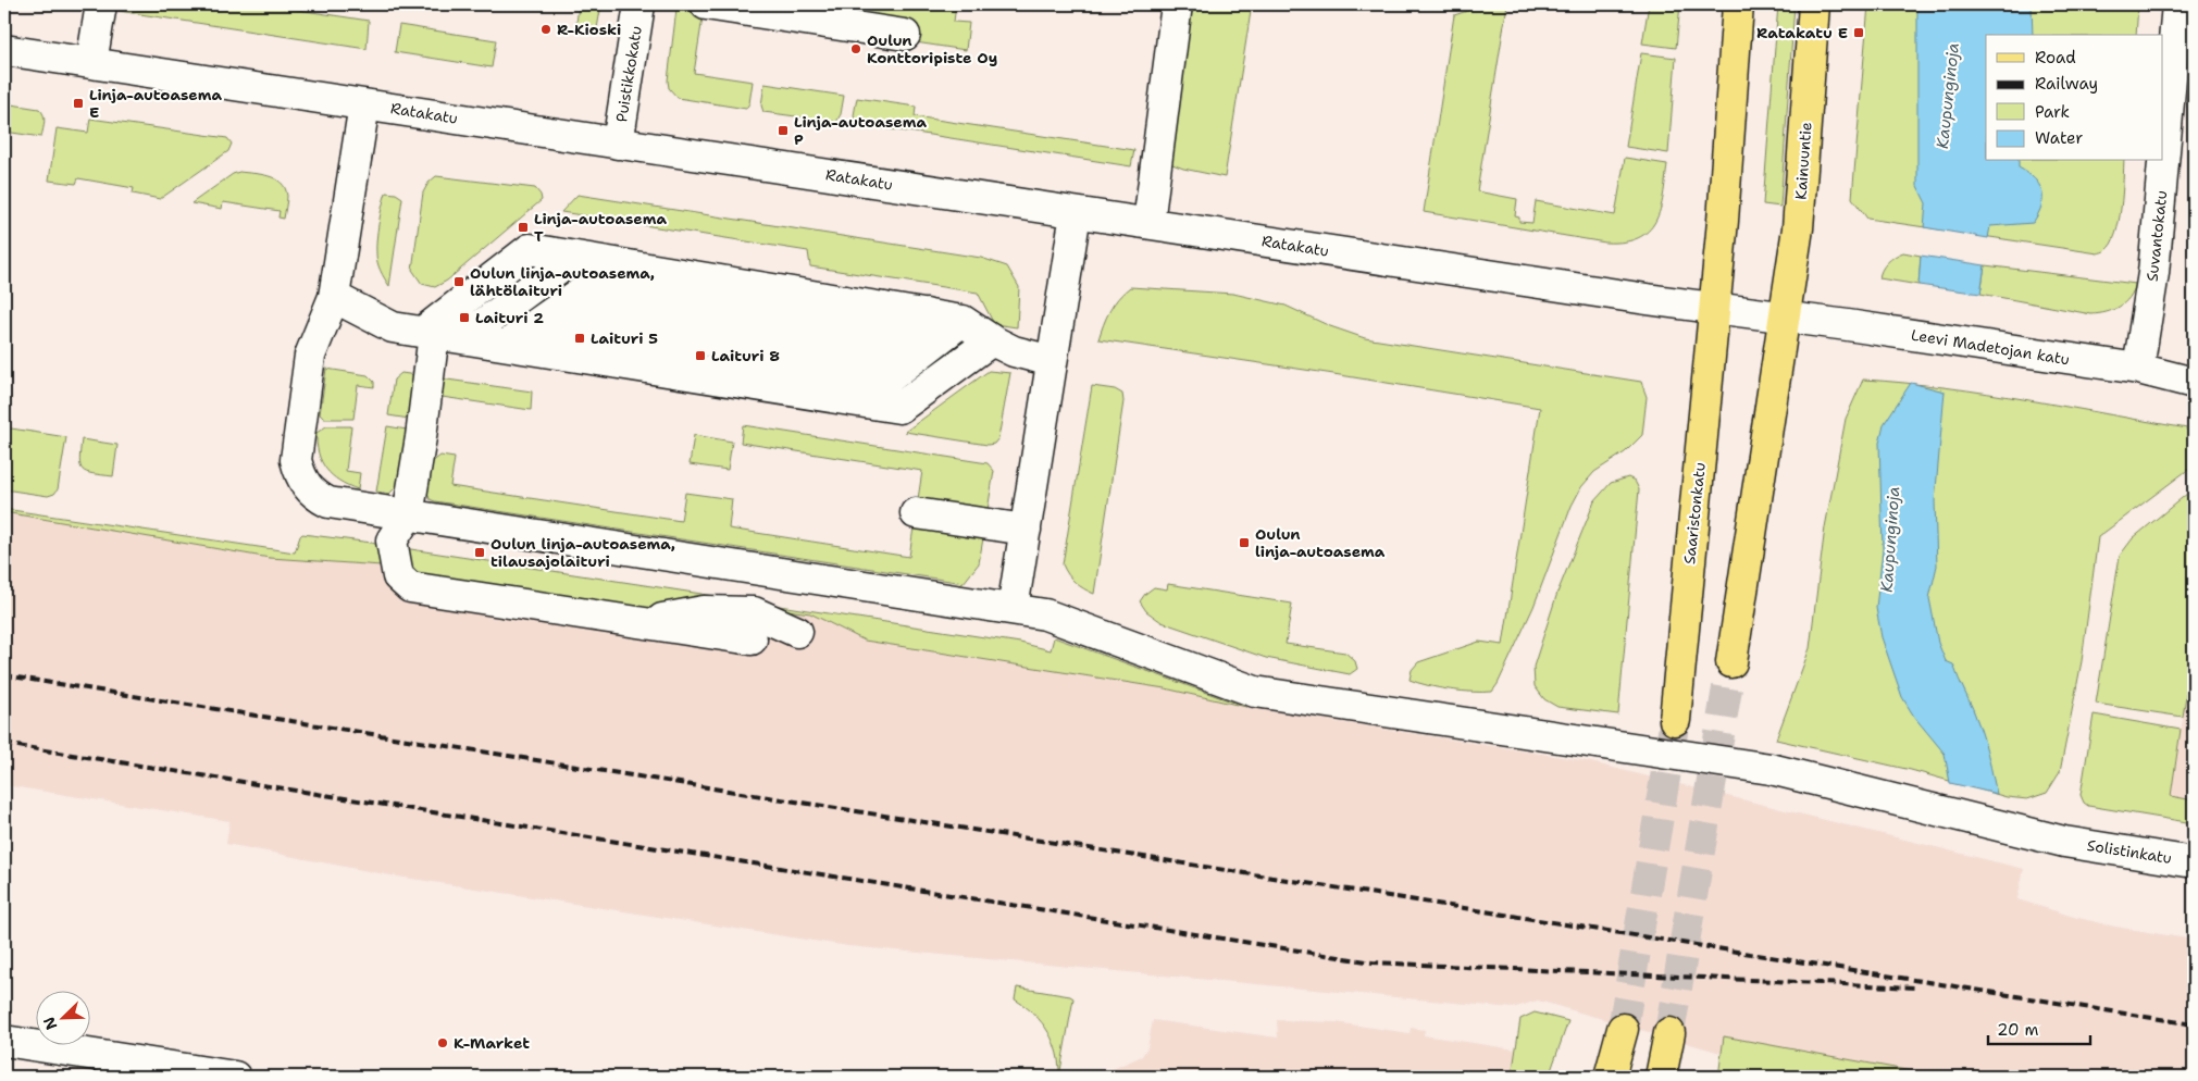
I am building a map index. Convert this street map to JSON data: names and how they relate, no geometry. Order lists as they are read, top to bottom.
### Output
{
  "streets": {
    "main road": ["Kainuuntie", "Saaristonkatu"],
    "street": [
      "Puistikkokatu",
      "Ratakatu",
      "Suvantokatu",
      "Leevi Madetojan katu",
      "Solistinkatu"
    ]
  },
  "crossings": [
    ["Puistikkokatu", "Ratakatu"],
    ["Ratakatu", "Kainuuntie"],
    ["Ratakatu", "Leevi Madetojan katu"],
    ["Ratakatu", "Saaristonkatu"],
    ["Ratakatu", "Solistinkatu"],
    ["Kainuuntie", "Leevi Madetojan katu"],
    ["Suvantokatu", "Leevi Madetojan katu"]
  ],
  "water": ["Kaupunginoja"],
  "places": {
    "other": ["R-Kioski", "Oulun Konttoripiste Oy", "K-Market"],
    "transit": [
      "Ratakatu E",
      "Linja-autoasema E",
      "Linja-autoasema P",
      "Linja-autoasema T",
      "Oulun linja-autoasema, lähtölaituri",
      "Laituri 2",
      "Laituri 5",
      "Laituri 8",
      "Oulun linja-autoasema",
      "Oulun linja-autoasema, tilausajolaituri"
    ]
  },
  "legend": [
    "Road",
    "Railway",
    "Park",
    "Water"
  ],
  "scale_bar": "20 m",
  "north": "bottom left"
}
